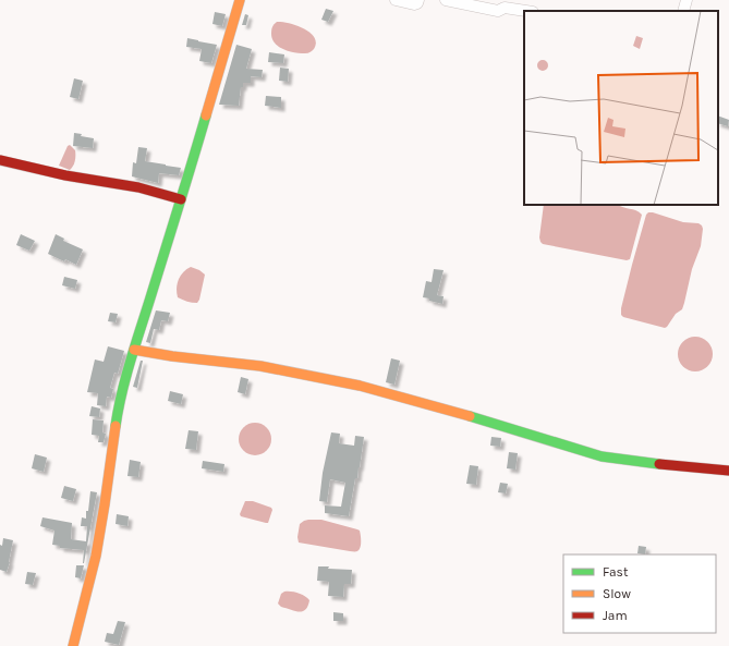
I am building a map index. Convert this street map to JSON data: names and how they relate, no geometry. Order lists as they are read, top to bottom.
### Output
{
  "legend": ["Fast", "Slow", "Jam"]
}
